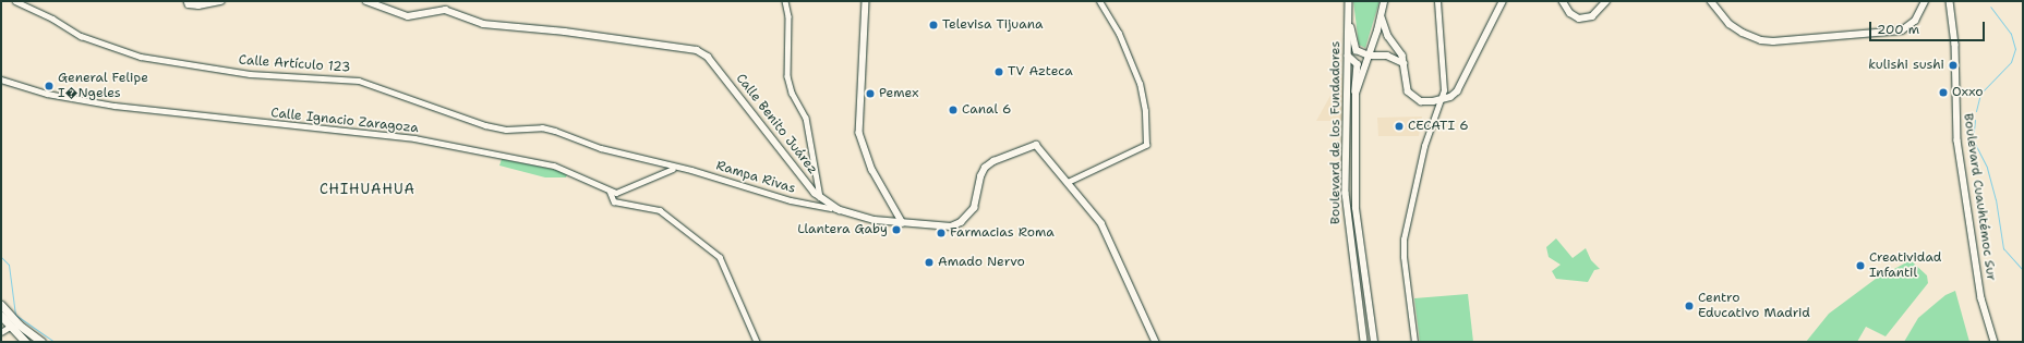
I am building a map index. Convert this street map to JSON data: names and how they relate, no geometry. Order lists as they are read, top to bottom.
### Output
{
  "streets": {
    "main road": ["Calle Benito Juárez", "Boulevard de los Fundadores", "Boulevard Cuauhtémoc Sur"],
    "street": ["Calle Artículo 123", "Calle Ignacio Zaragoza", "Rampa Rivas"]
  },
  "crossings": [
    ["Calle Artículo 123", "Rampa Rivas"],
    ["Calle Benito Juárez", "Rampa Rivas"]
  ],
  "districts": ["CHIHUAHUA"],
  "places": [
    "Televisa Tijuana",
    "kulishi sushi",
    "TV Azteca",
    "General Felipe I�Ngeles",
    "Oxxo",
    "Pemex",
    "Canal 6",
    "CECATI 6",
    "Llantera Gaby",
    "Farmacias Roma",
    "Amado Nervo",
    "Creatividad Infantil",
    "Centro Educativo Madrid"
  ],
  "scale_bar": "200 m"
}
